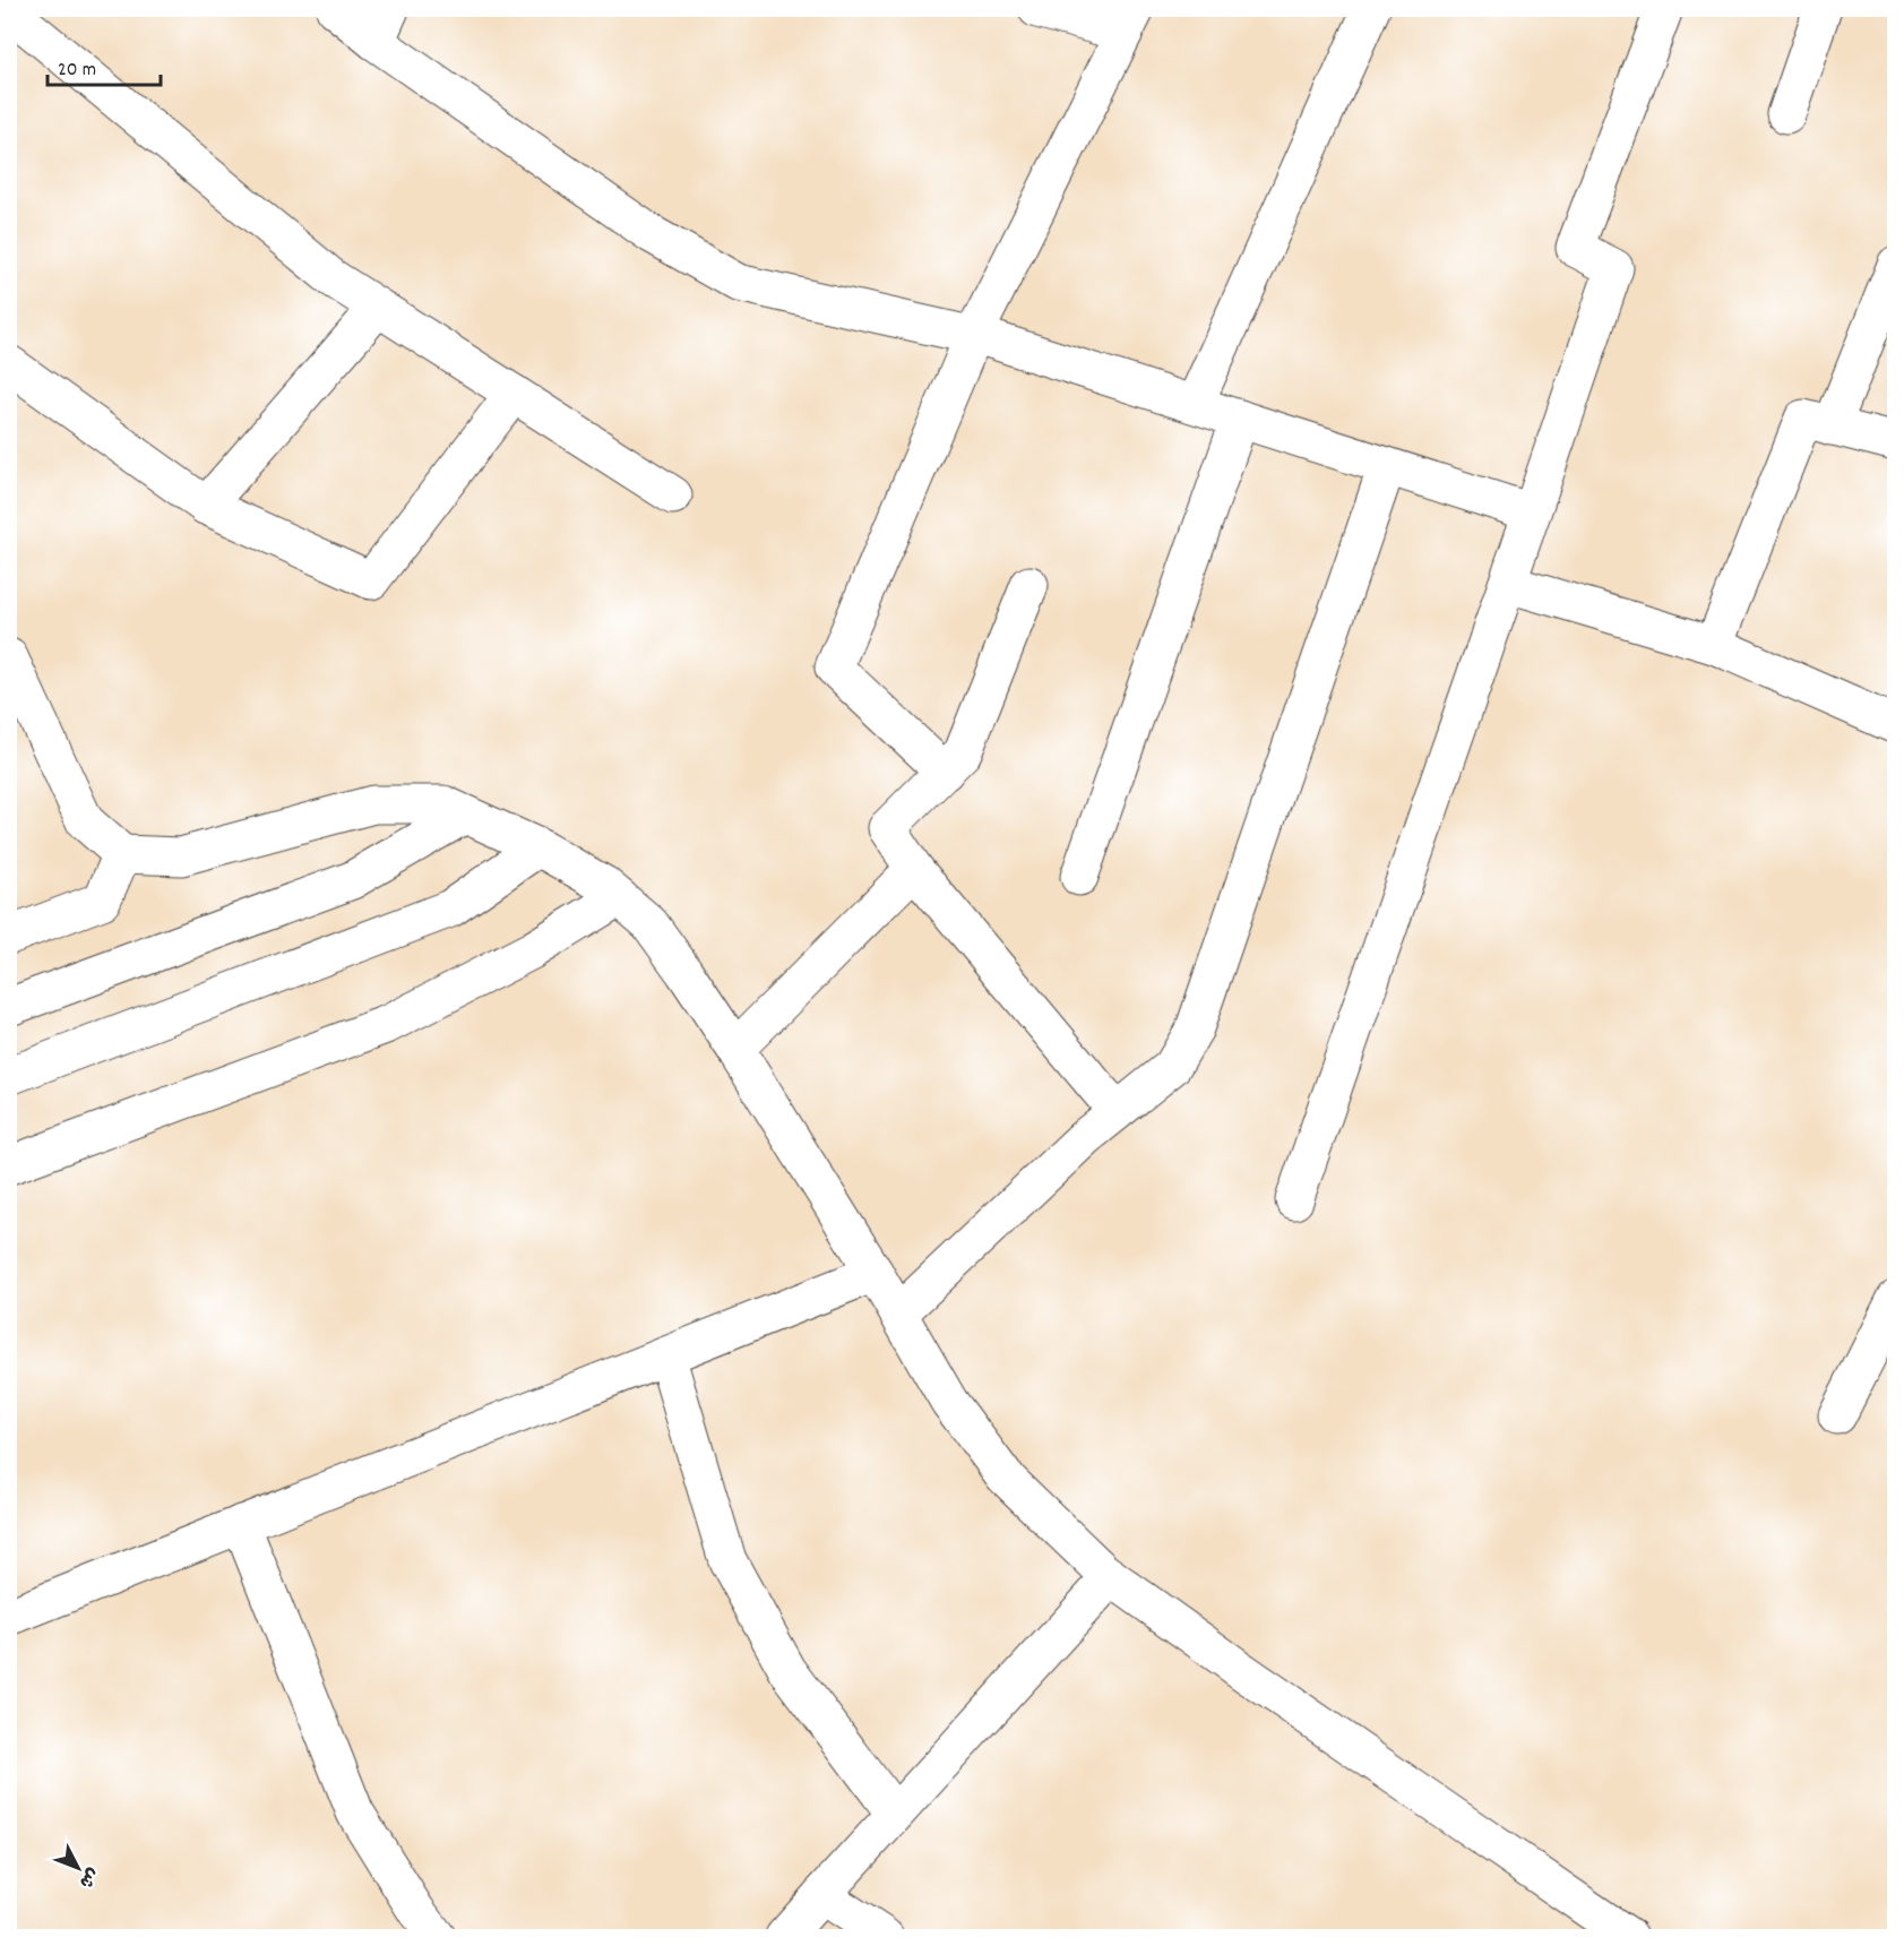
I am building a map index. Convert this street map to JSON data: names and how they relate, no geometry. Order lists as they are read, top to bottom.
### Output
{
  "scale_bar": "20 m",
  "north": "bottom right"
}
